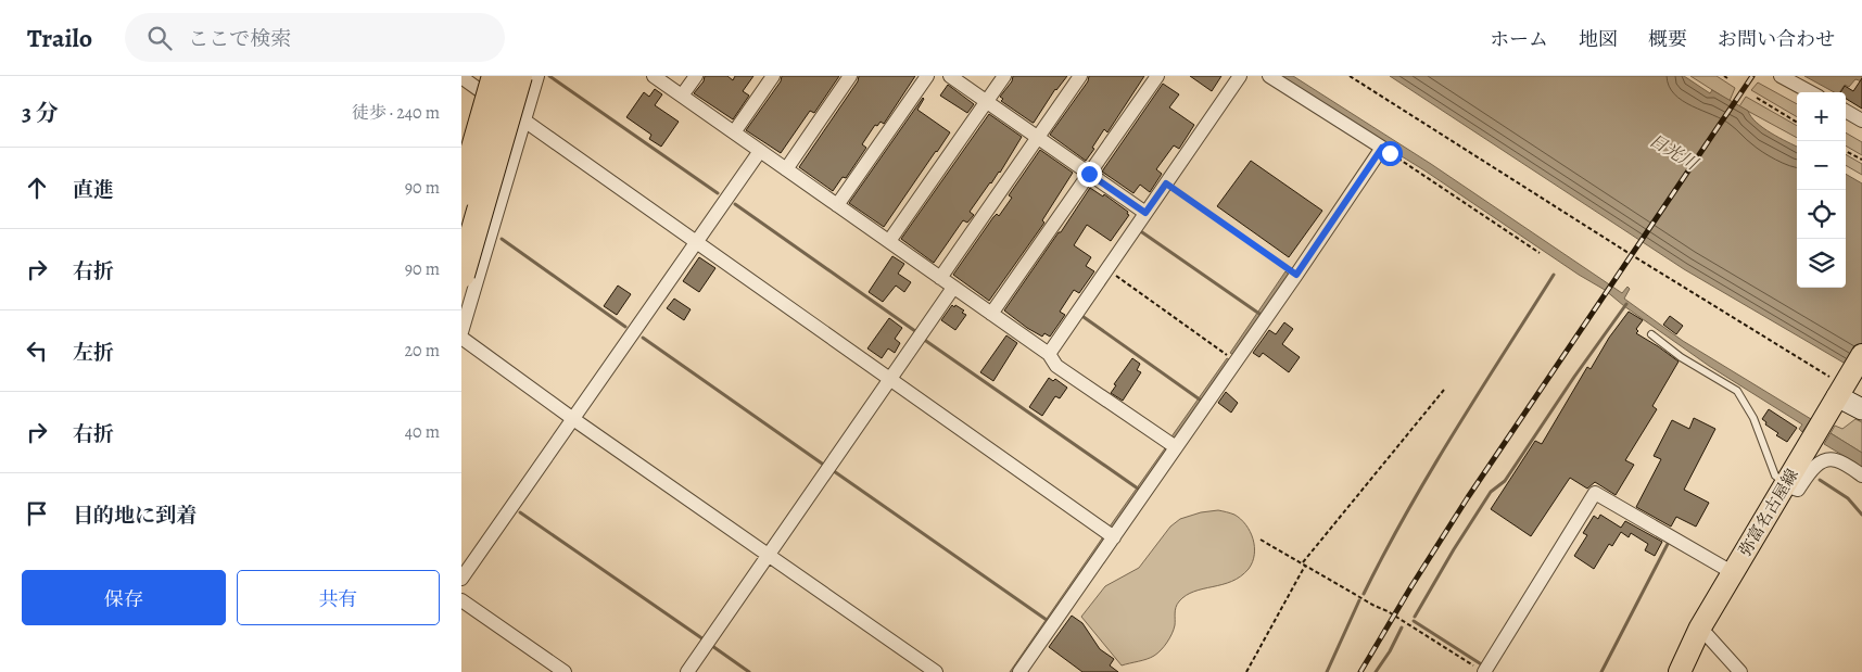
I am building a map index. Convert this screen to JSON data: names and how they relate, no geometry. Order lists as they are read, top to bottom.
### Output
{
  "streets": {
    "main road": ["弥富名古屋線"]
  },
  "water": ["日光川"],
  "page": {
    "header": "Trailo",
    "search": "ここで検索",
    "nav": [
      "ホーム",
      "地図",
      "概要",
      "お問い合わせ"
    ],
    "heading": ["3 分", "徒歩 · 240 m"],
    "map_buttons": ["+", "−"],
    "list": [
      ["直進", "90 m"],
      ["右折", "90 m"],
      ["左折", "20 m"],
      ["右折", "40 m"],
      "目的地に到着"
    ],
    "buttons": ["保存", "共有"]
  }
}
